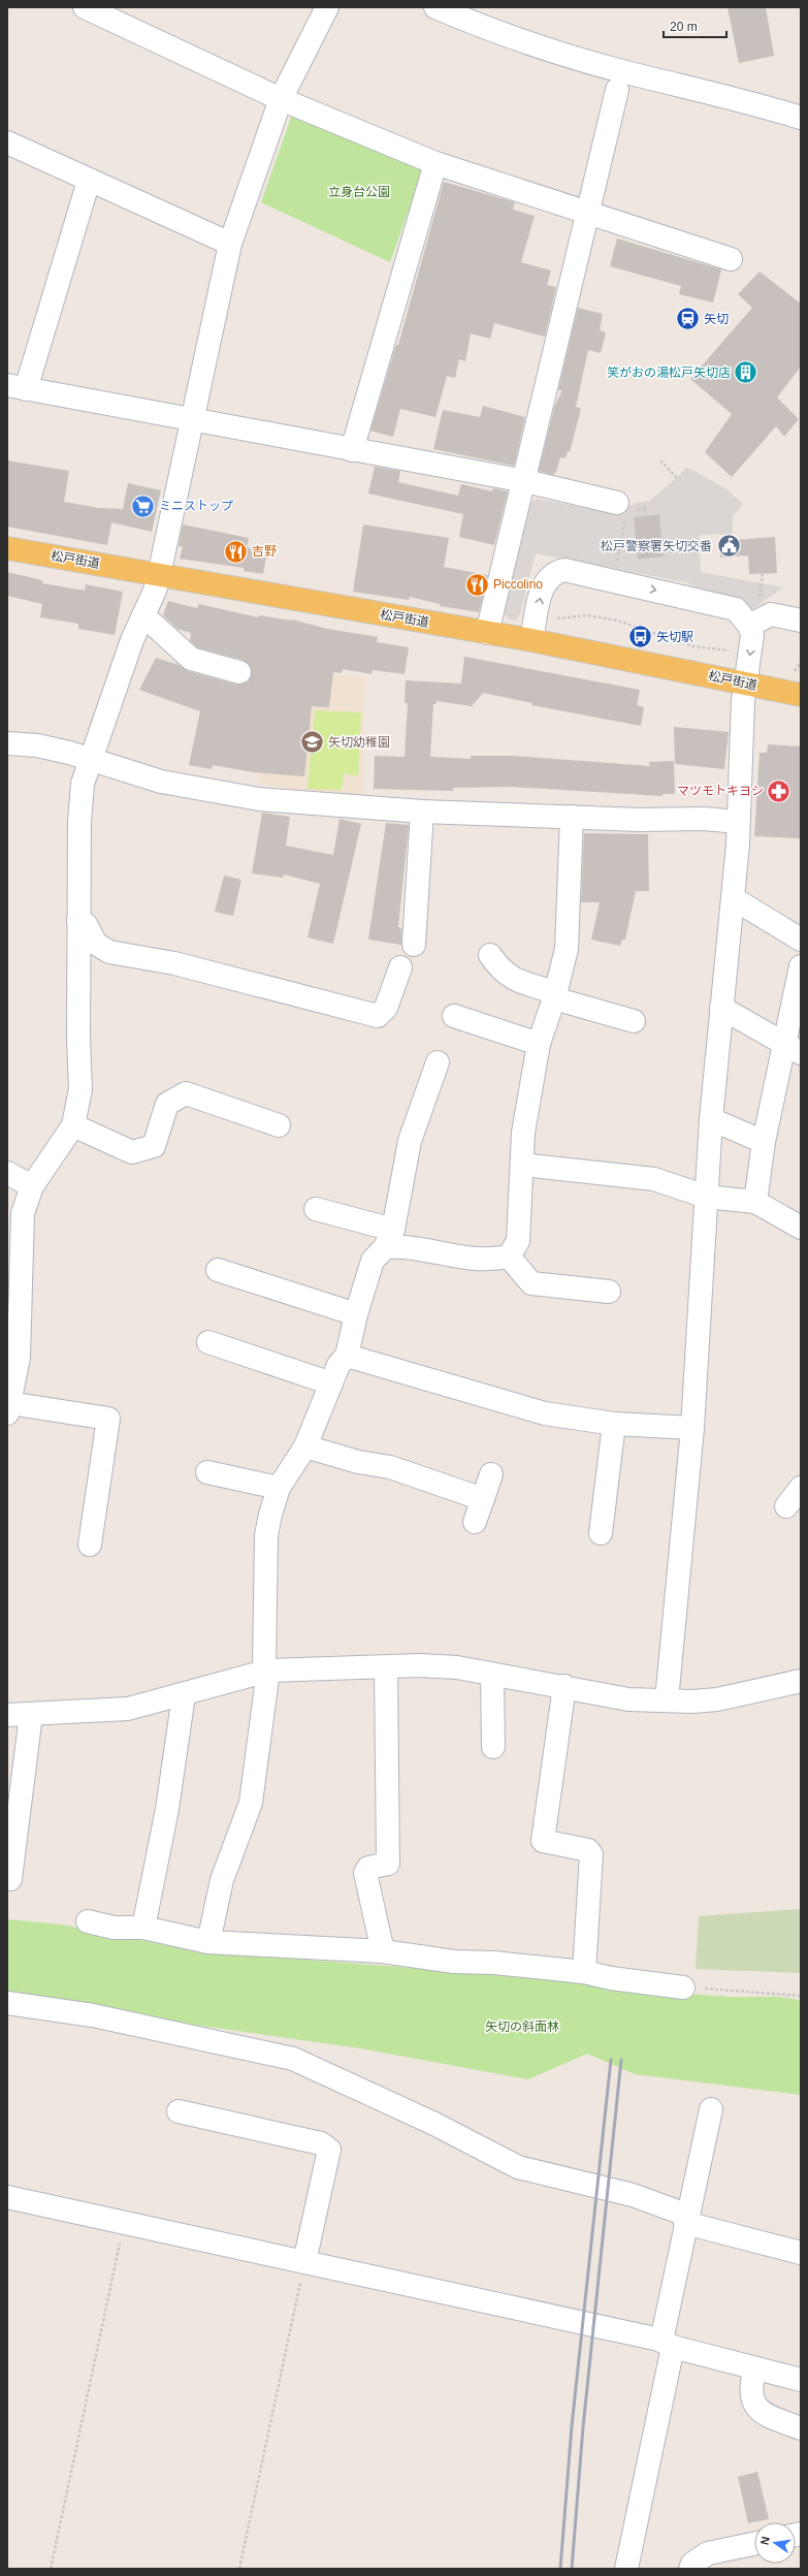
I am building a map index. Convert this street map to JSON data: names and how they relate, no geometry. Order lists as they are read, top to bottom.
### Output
{
  "streets": {
    "main road": ["松戸街道"]
  },
  "parks": ["立身台公園", "矢切の斜面林"],
  "places": {
    "station": ["矢切"],
    "building": ["笑がおの湯松戸矢切店"],
    "supermarket": ["ミニストップ"],
    "public building": ["松戸警察署矢切交番"],
    "restaurant": ["吉野", "Piccolino"],
    "bus stop": ["矢切駅"],
    "school or university": ["矢切幼稚園"],
    "pharmacy": ["マツモトキヨシ"]
  },
  "scale_bar": "20 m",
  "north": "left"
}
